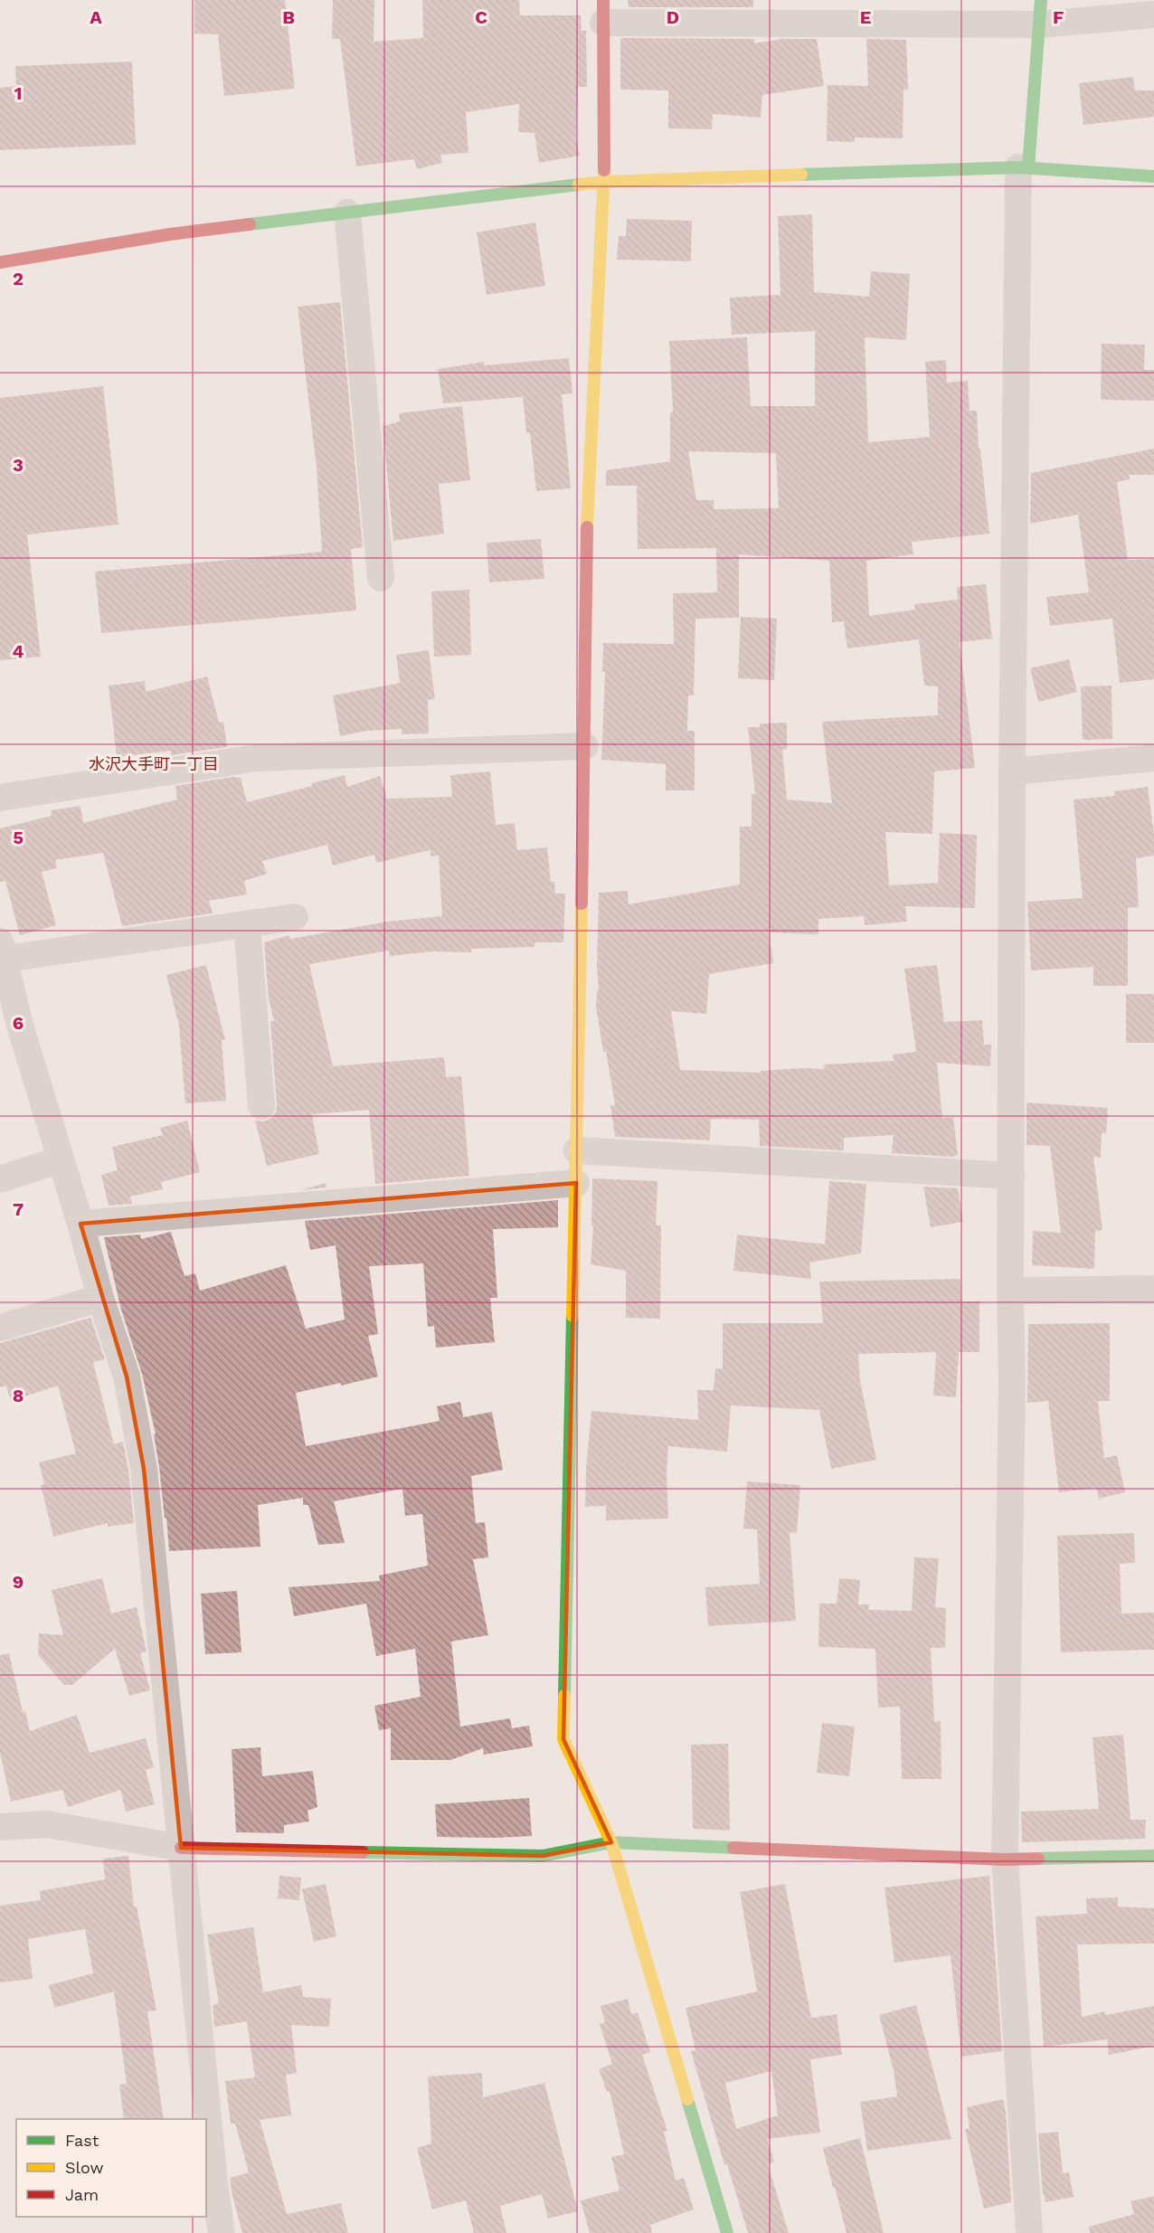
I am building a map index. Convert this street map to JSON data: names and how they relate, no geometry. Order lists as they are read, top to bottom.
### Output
{
  "districts": ["水沢大手町一丁目"],
  "legend": ["Fast", "Slow", "Jam"],
  "grid": {
    "columns": [
      "A",
      "B",
      "C",
      "D",
      "E",
      "F"
    ],
    "rows": [
      "1",
      "2",
      "3",
      "4",
      "5",
      "6",
      "7",
      "8",
      "9"
    ]
  }
}
